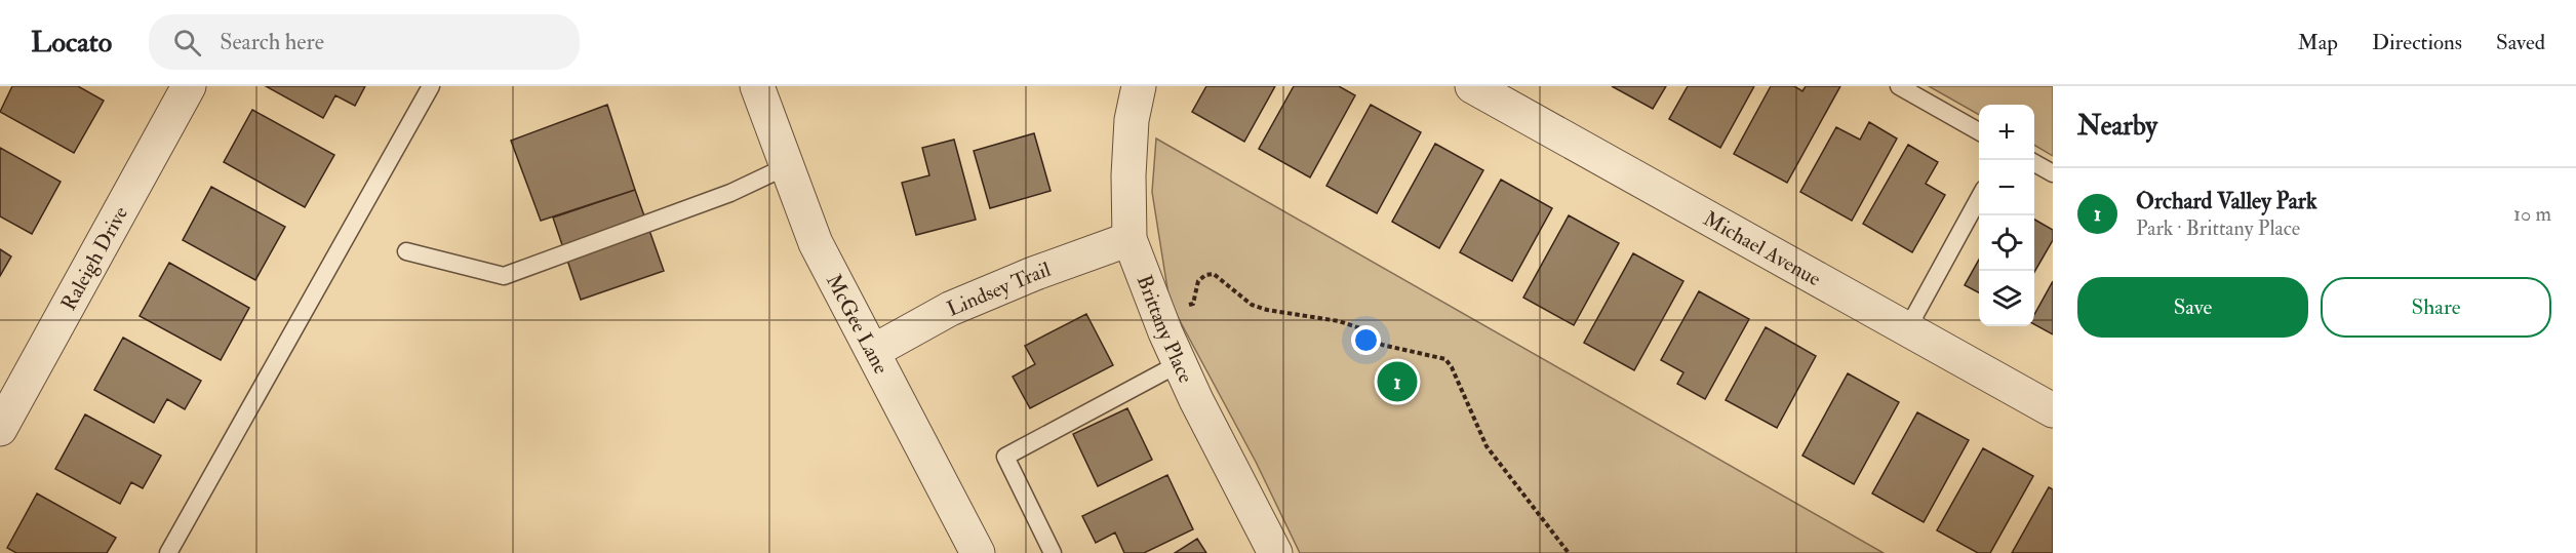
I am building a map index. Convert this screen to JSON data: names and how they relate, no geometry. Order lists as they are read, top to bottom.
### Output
{
  "streets": {
    "street": [
      "Michael Avenue",
      "Raleigh Drive",
      "Lindsey Trail",
      "McGee Lane",
      "Brittany Place"
    ]
  },
  "crossings": [
    ["Lindsey Trail", "McGee Lane"],
    ["Lindsey Trail", "Brittany Place"]
  ],
  "page": {
    "header": "Locato",
    "search": "Search here",
    "nav": ["Map", "Directions", "Saved"],
    "heading": "Nearby",
    "map_buttons": ["+", "−"],
    "list": [
      {
        "mark": "1",
        "name": "Orchard Valley Park",
        "note": "Park · Brittany Place",
        "value": "10 m"
      }
    ],
    "buttons": ["Save", "Share"],
    "pins": "1"
  }
}
